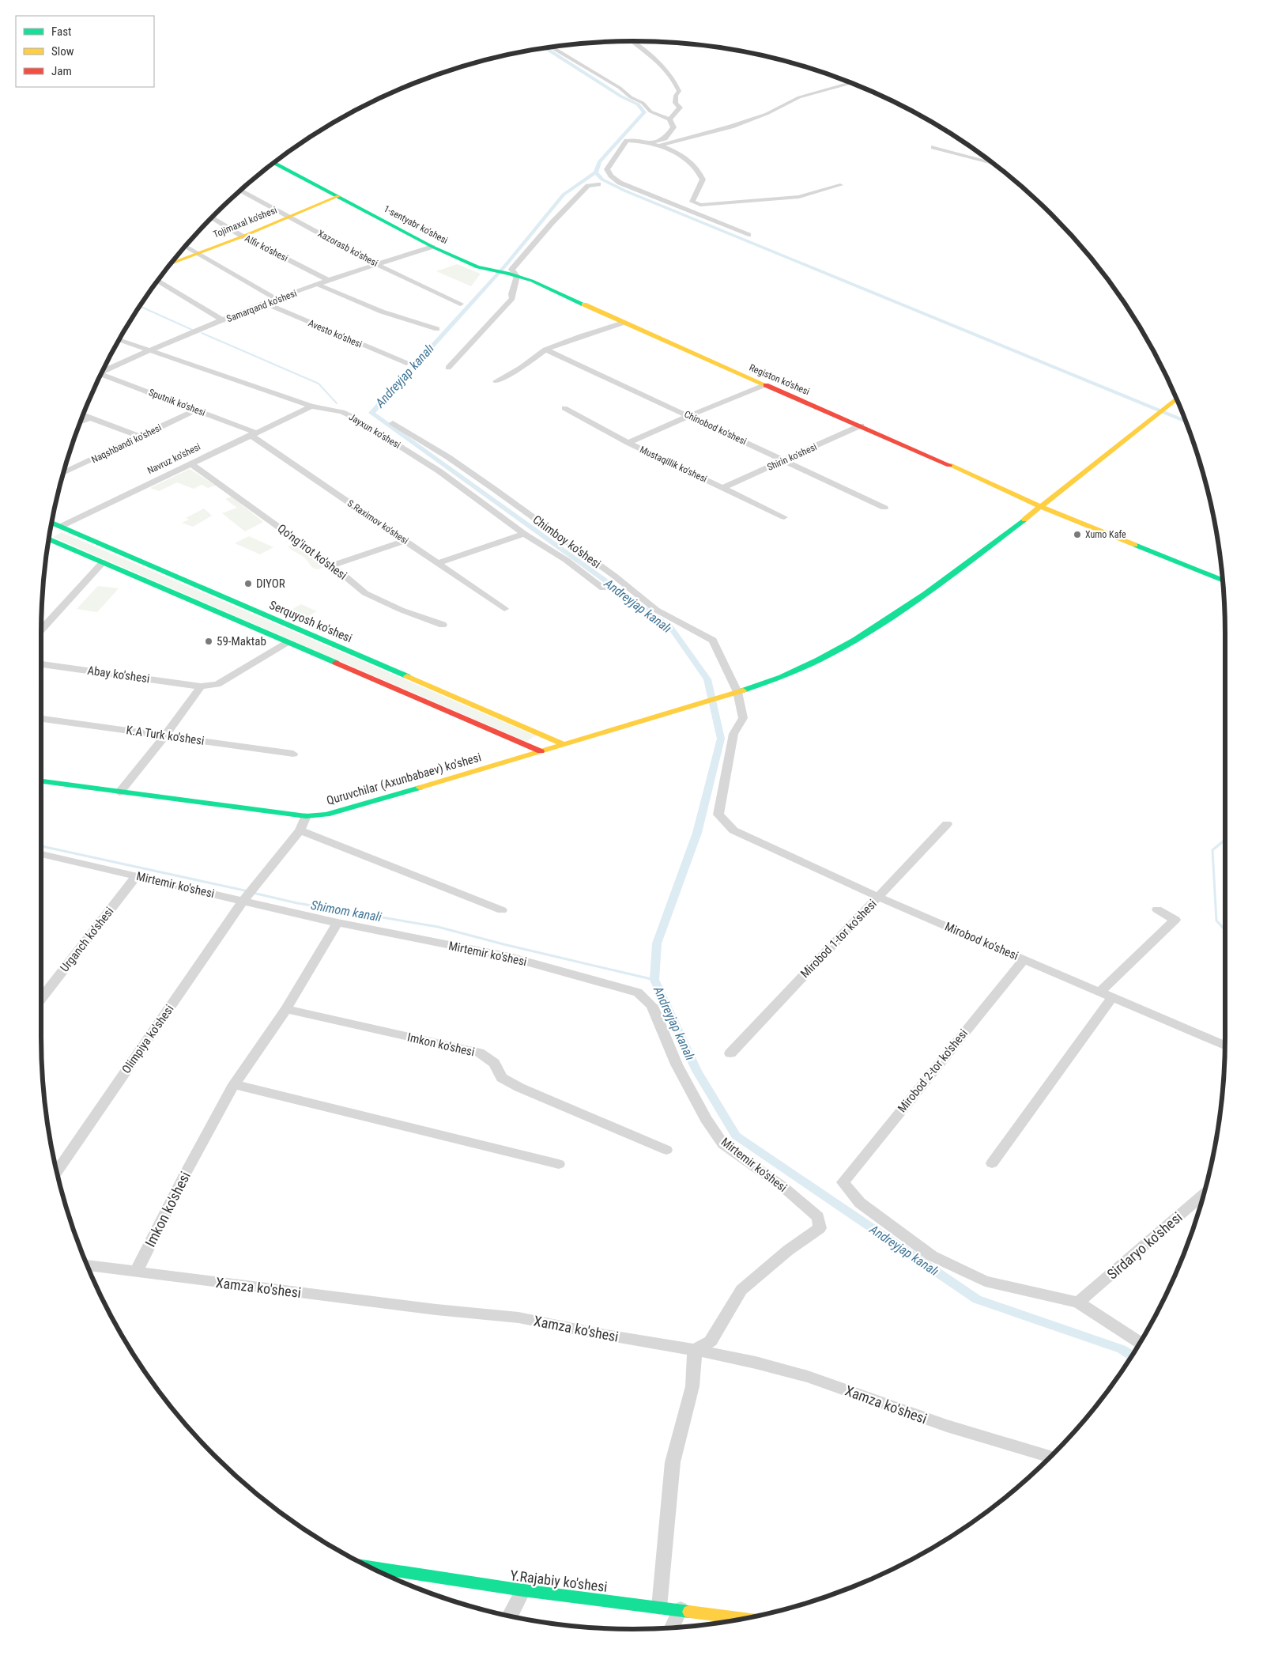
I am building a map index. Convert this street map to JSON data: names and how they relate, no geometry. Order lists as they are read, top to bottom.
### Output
{
  "streets": {
    "street": [
      "Tojimaxal ko'shesi",
      "1-sentyabr ko'shesi",
      "Alfir ko'shesi",
      "Xazorasb ko'shesi",
      "Samarqand ko'shesi",
      "Avesto ko'shesi",
      "Registon ko'shesi",
      "Sputnik ko'shesi",
      "Chinobod ko'shesi",
      "Jayxun ko'shesi",
      "Naqshbandi ko'shesi",
      "Shirin ko'shesi",
      "Navruz ko'shesi",
      "Mustaqillik ko'shesi",
      "S.Raximov ko'shesi",
      "Chimboy ko'shesi",
      "Qo'ng'irot ko'shesi",
      "Serquyosh ko'shesi",
      "Abay ko'shesi",
      "K.A Turk ko'shesi",
      "Quruvchilar (Axunbabaev) ko'shesi",
      "Mirtemir ko'shesi",
      "Mirobod 1-tor ko'shesi",
      "Urganch ko'shesi",
      "Mirobod ko'shesi",
      "Olimpiya ko'shesi",
      "Imkon ko'shesi",
      "Mirobod 2-tor ko'shesi",
      "Sirdaryo ko'shesi",
      "Xamza ko'shesi",
      "Y.Rajabiy ko'shesi"
    ]
  },
  "crossings": [
    ["Tojimaxal ko'shesi", "1-sentyabr ko'shesi"],
    ["Tojimaxal ko'shesi", "Alfir ko'shesi"],
    ["Tojimaxal ko'shesi", "Xazorasb ko'shesi"],
    ["1-sentyabr ko'shesi", "Samarqand ko'shesi"],
    ["1-sentyabr ko'shesi", "Registon ko'shesi"],
    ["Alfir ko'shesi", "Samarqand ko'shesi"],
    ["Xazorasb ko'shesi", "Samarqand ko'shesi"],
    ["Samarqand ko'shesi", "Avesto ko'shesi"],
    ["Samarqand ko'shesi", "Jayxun ko'shesi"],
    ["Registon ko'shesi", "Shirin ko'shesi"],
    ["Registon ko'shesi", "Quruvchilar (Axunbabaev) ko'shesi"],
    ["Sputnik ko'shesi", "Naqshbandi ko'shesi"],
    ["Sputnik ko'shesi", "Navruz ko'shesi"],
    ["Sputnik ko'shesi", "S.Raximov ko'shesi"],
    ["Chinobod ko'shesi", "Shirin ko'shesi"],
    ["Jayxun ko'shesi", "Navruz ko'shesi"],
    ["Shirin ko'shesi", "Mustaqillik ko'shesi"],
    ["Navruz ko'shesi", "S.Raximov ko'shesi"],
    ["Navruz ko'shesi", "Qo'ng'irot ko'shesi"],
    ["Navruz ko'shesi", "Serquyosh ko'shesi"],
    ["Chimboy ko'shesi", "Quruvchilar (Axunbabaev) ko'shesi"],
    ["Chimboy ko'shesi", "Mirobod ko'shesi"],
    ["Serquyosh ko'shesi", "Quruvchilar (Axunbabaev) ko'shesi"],
    ["Quruvchilar (Axunbabaev) ko'shesi", "Olimpiya ko'shesi"],
    ["Mirtemir ko'shesi", "Urganch ko'shesi"],
    ["Mirtemir ko'shesi", "Olimpiya ko'shesi"],
    ["Mirtemir ko'shesi", "Imkon ko'shesi"],
    ["Mirtemir ko'shesi", "Xamza ko'shesi"],
    ["Mirobod 1-tor ko'shesi", "Mirobod ko'shesi"],
    ["Mirobod ko'shesi", "Mirobod 2-tor ko'shesi"],
    ["Imkon ko'shesi", "Xamza ko'shesi"],
    ["Mirobod 2-tor ko'shesi", "Sirdaryo ko'shesi"]
  ],
  "water": ["Andreyjap kanalı", "Shimom kanali"],
  "places": ["Xumo Kafe", "DIYOR", "59-Maktab"],
  "legend": ["Fast", "Slow", "Jam"]
}
